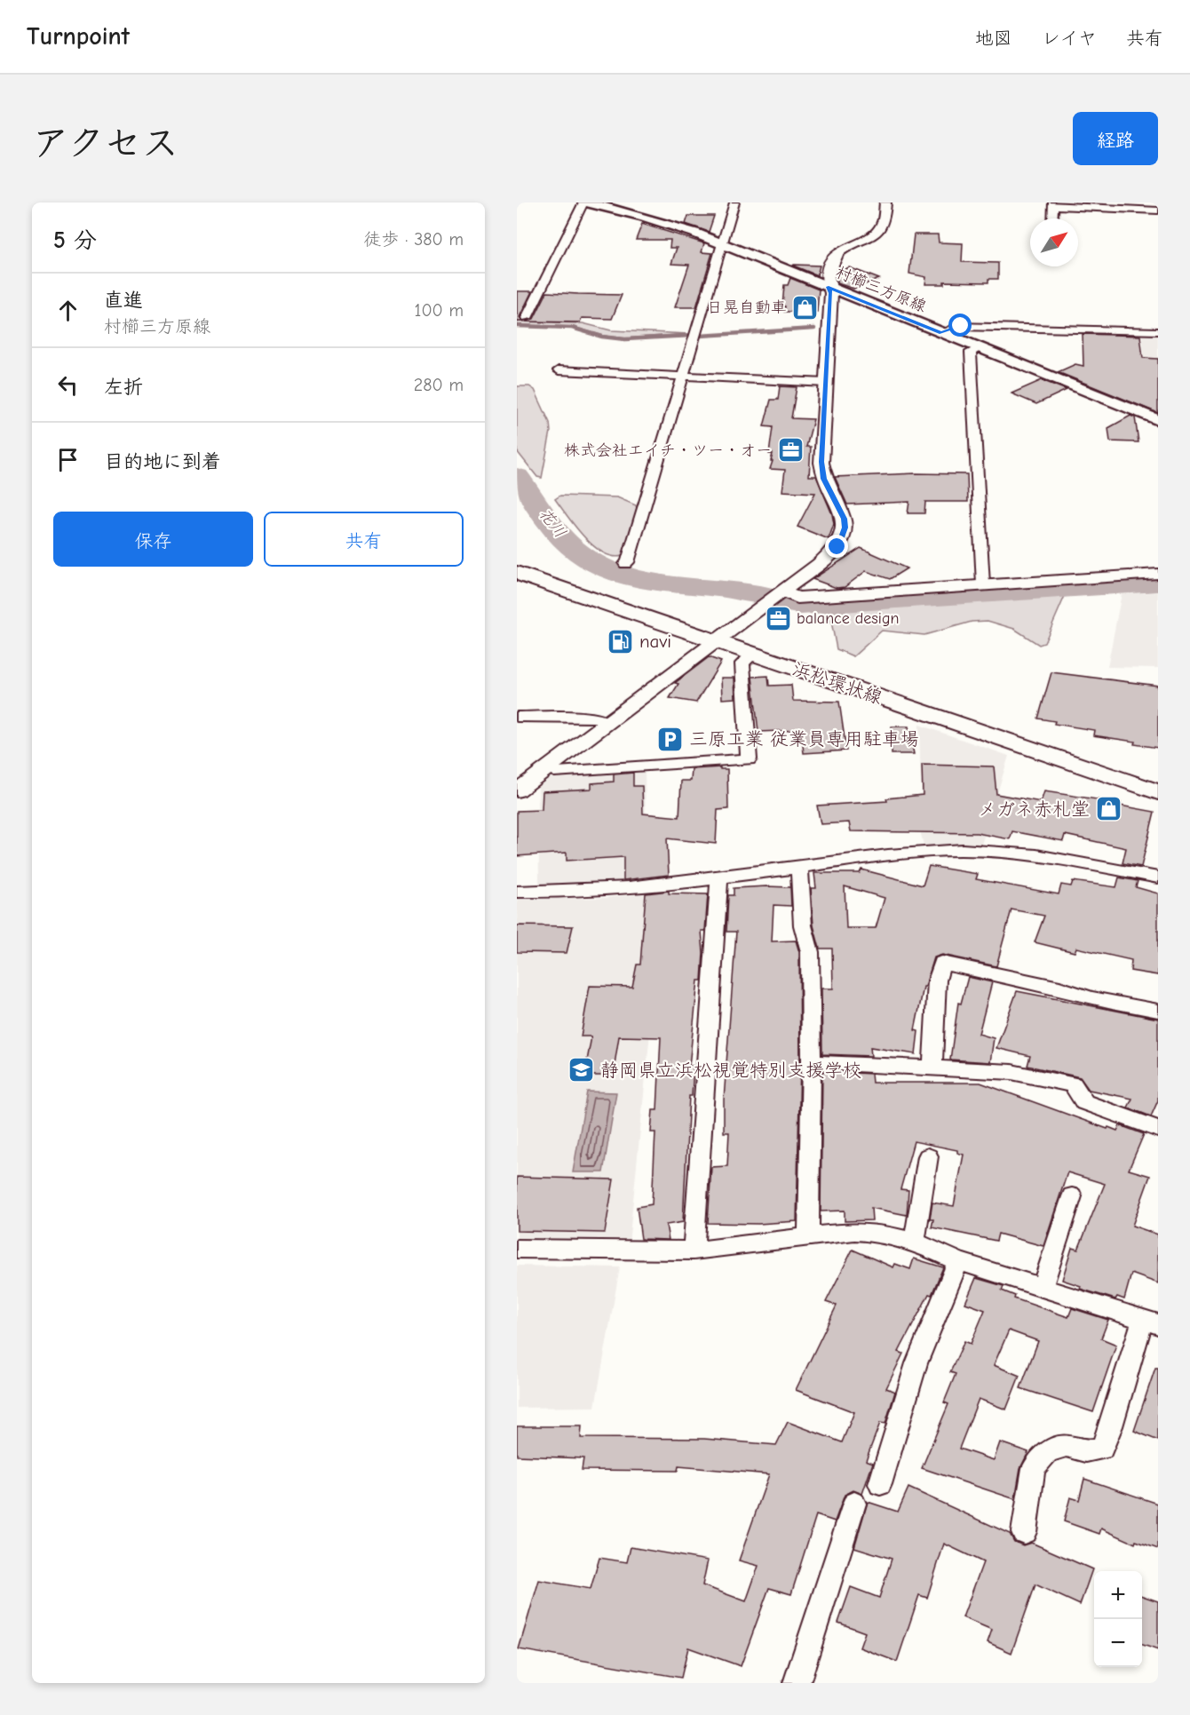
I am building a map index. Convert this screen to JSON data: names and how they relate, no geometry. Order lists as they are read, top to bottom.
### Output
{
  "streets": {
    "main road": ["村櫛三方原線", "浜松環状線"]
  },
  "water": ["花川"],
  "places": {
    "shop": ["日晃自動車", "メガネ赤札堂"],
    "office": ["株式会社エイチ・ツー・オー", "balance design"],
    "fuel station": ["navi"],
    "parking": ["三原工業 従業員専用駐車場"],
    "school or university": ["静岡県立浜松視覚特別支援学校"]
  },
  "north": "top right",
  "page": {
    "header": "Turnpoint",
    "nav": ["地図", "レイヤ", "共有"],
    "title": "アクセス",
    "buttons": [
      "経路",
      ["保存", "共有"]
    ],
    "heading": ["5 分", "徒歩 · 380 m"],
    "list": [
      ["直進", "村櫛三方原線", "100 m"],
      ["左折", "280 m"],
      "目的地に到着"
    ],
    "map_buttons": ["+", "−"]
  }
}
